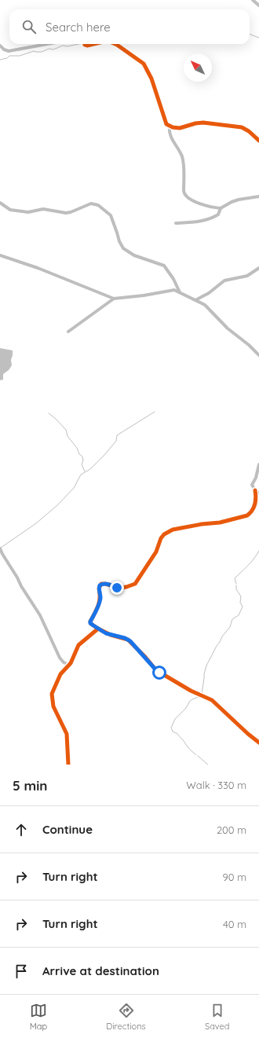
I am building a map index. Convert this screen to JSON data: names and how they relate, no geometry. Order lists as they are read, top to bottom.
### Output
{
  "north": "top left",
  "page": {
    "search": "Search here",
    "heading": ["5 min", "Walk · 330 m"],
    "list": [
      ["Continue", "200 m"],
      ["Turn right", "90 m"],
      ["Turn right", "40 m"],
      "Arrive at destination"
    ],
    "nav": ["Map", "Directions", "Saved"]
  }
}
